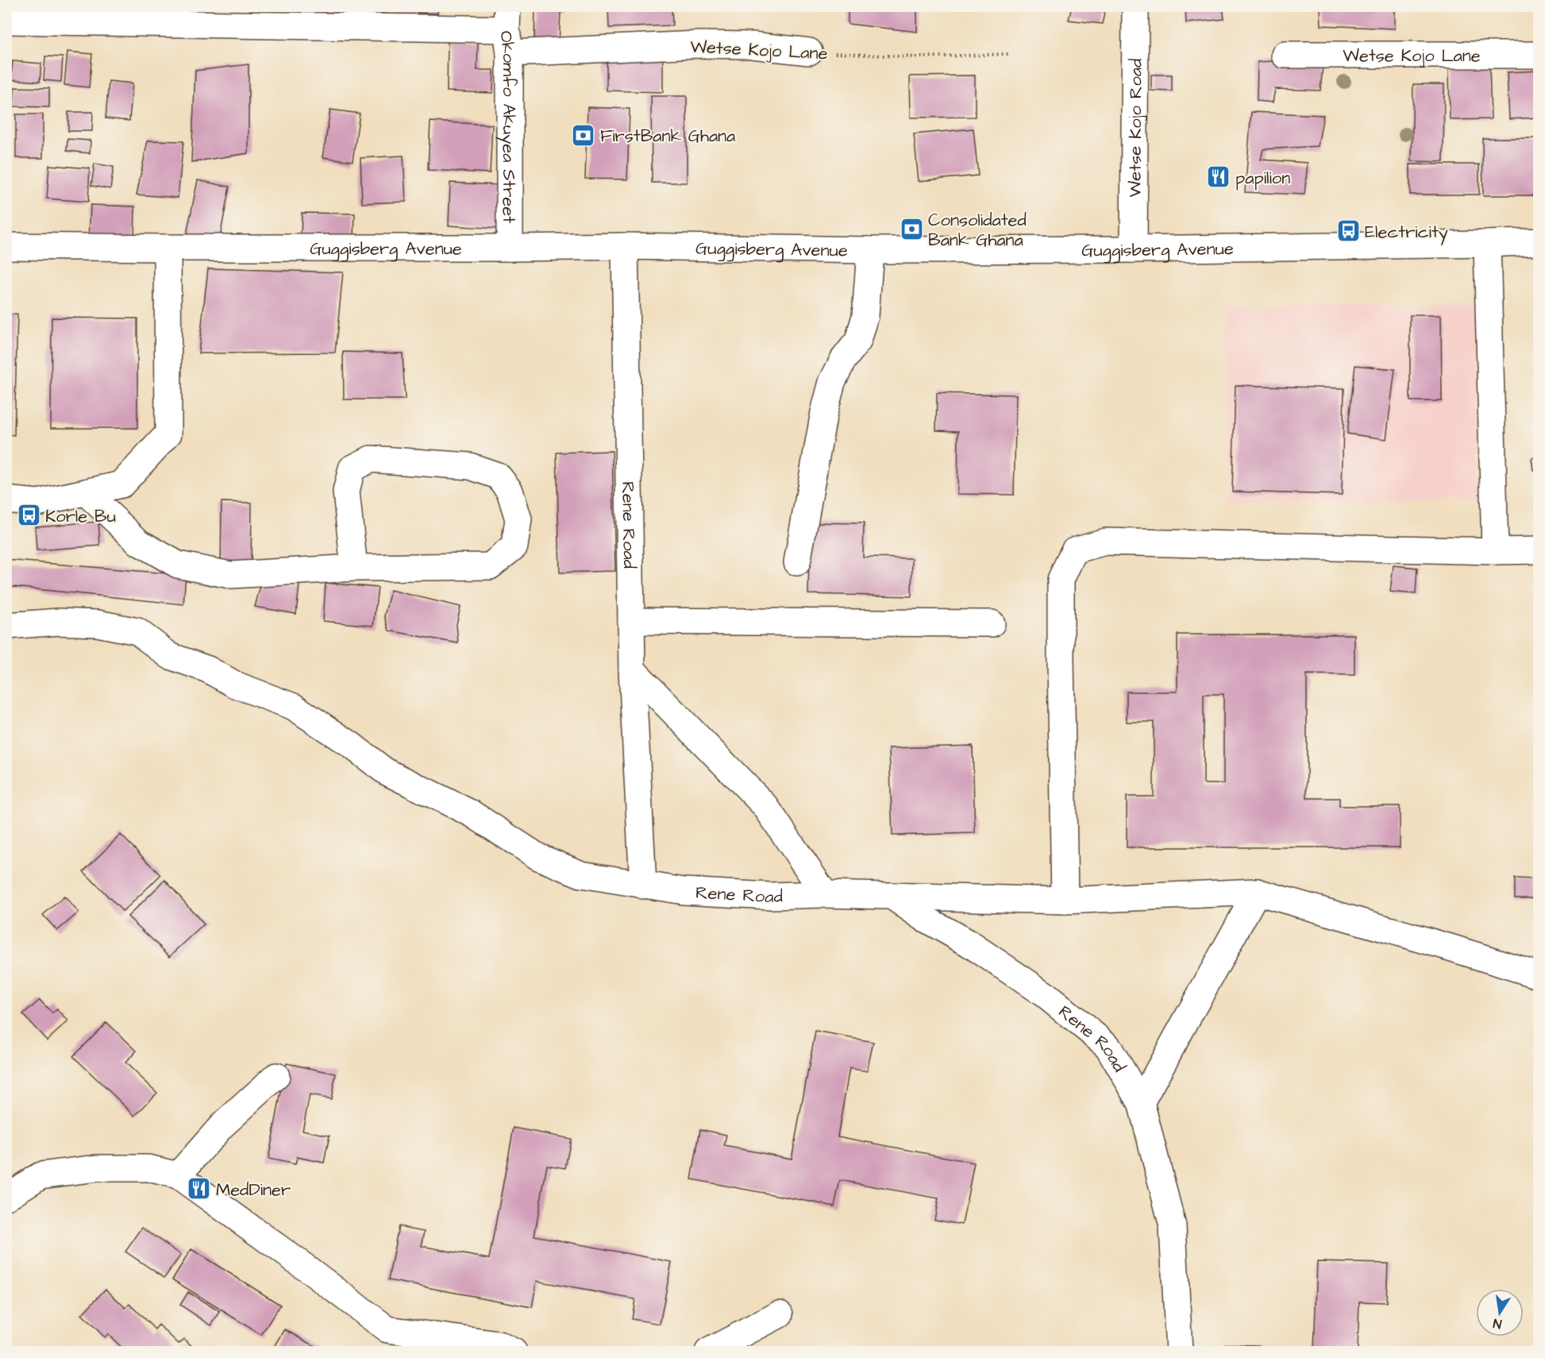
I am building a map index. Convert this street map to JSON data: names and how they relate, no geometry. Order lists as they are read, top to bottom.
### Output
{
  "streets": {
    "street": [
      "Wetse Kojo Lane",
      "Okomfo Akuyea Street",
      "Wetse Kojo Road",
      "Guggisberg Avenue",
      "Rene Road"
    ]
  },
  "crossings": [
    ["Wetse Kojo Lane", "Okomfo Akuyea Street"],
    ["Okomfo Akuyea Street", "Guggisberg Avenue"],
    ["Wetse Kojo Road", "Guggisberg Avenue"],
    ["Guggisberg Avenue", "Rene Road"]
  ],
  "places": {
    "bank": ["FirstBank Ghana", "Consolidated Bank Ghana"],
    "restaurant": ["papilion", "MedDiner"],
    "bus stop": ["Electricity", "Korle Bu"]
  },
  "north": "bottom"
}
